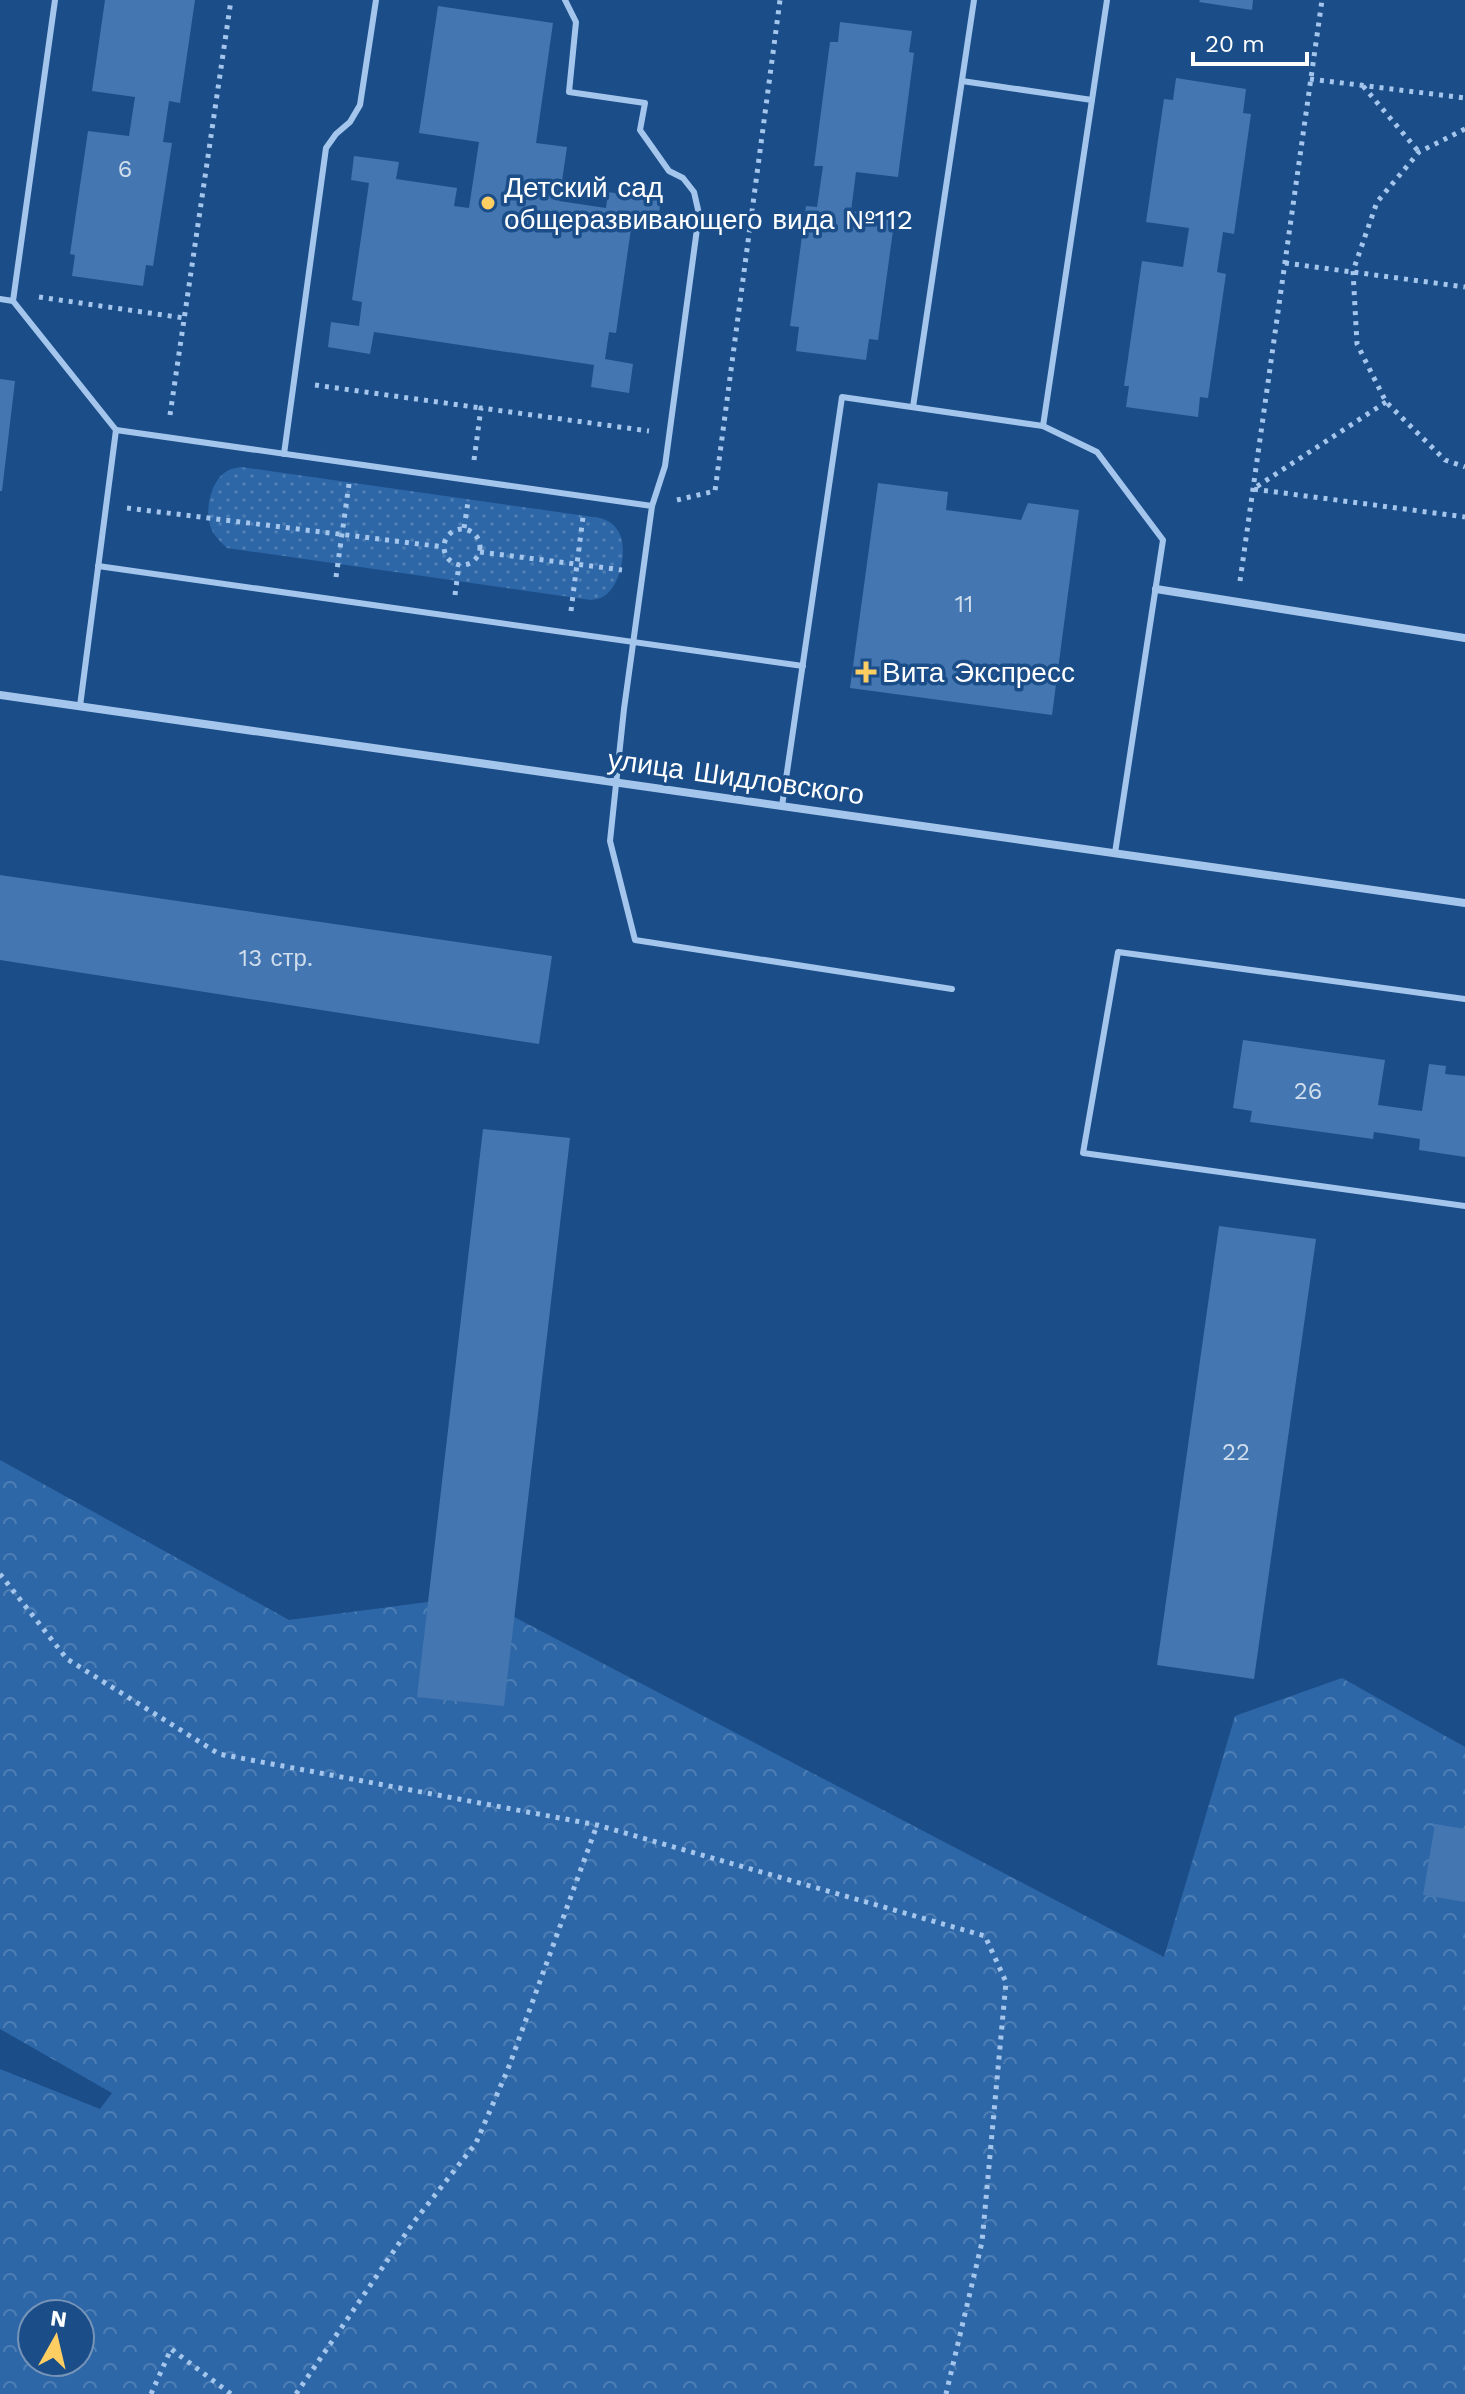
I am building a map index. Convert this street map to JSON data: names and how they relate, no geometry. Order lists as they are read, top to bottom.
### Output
{
  "streets": {
    "street": ["улица Шидловского"]
  },
  "places": {
    "other": ["Детский сад общеразвивающего вида №112"],
    "health": ["Вита Экспресс"]
  },
  "house_numbers": [
    "6",
    "11",
    "13 стр.",
    "26",
    "22"
  ],
  "scale_bar": "20 m",
  "north": "top"
}
